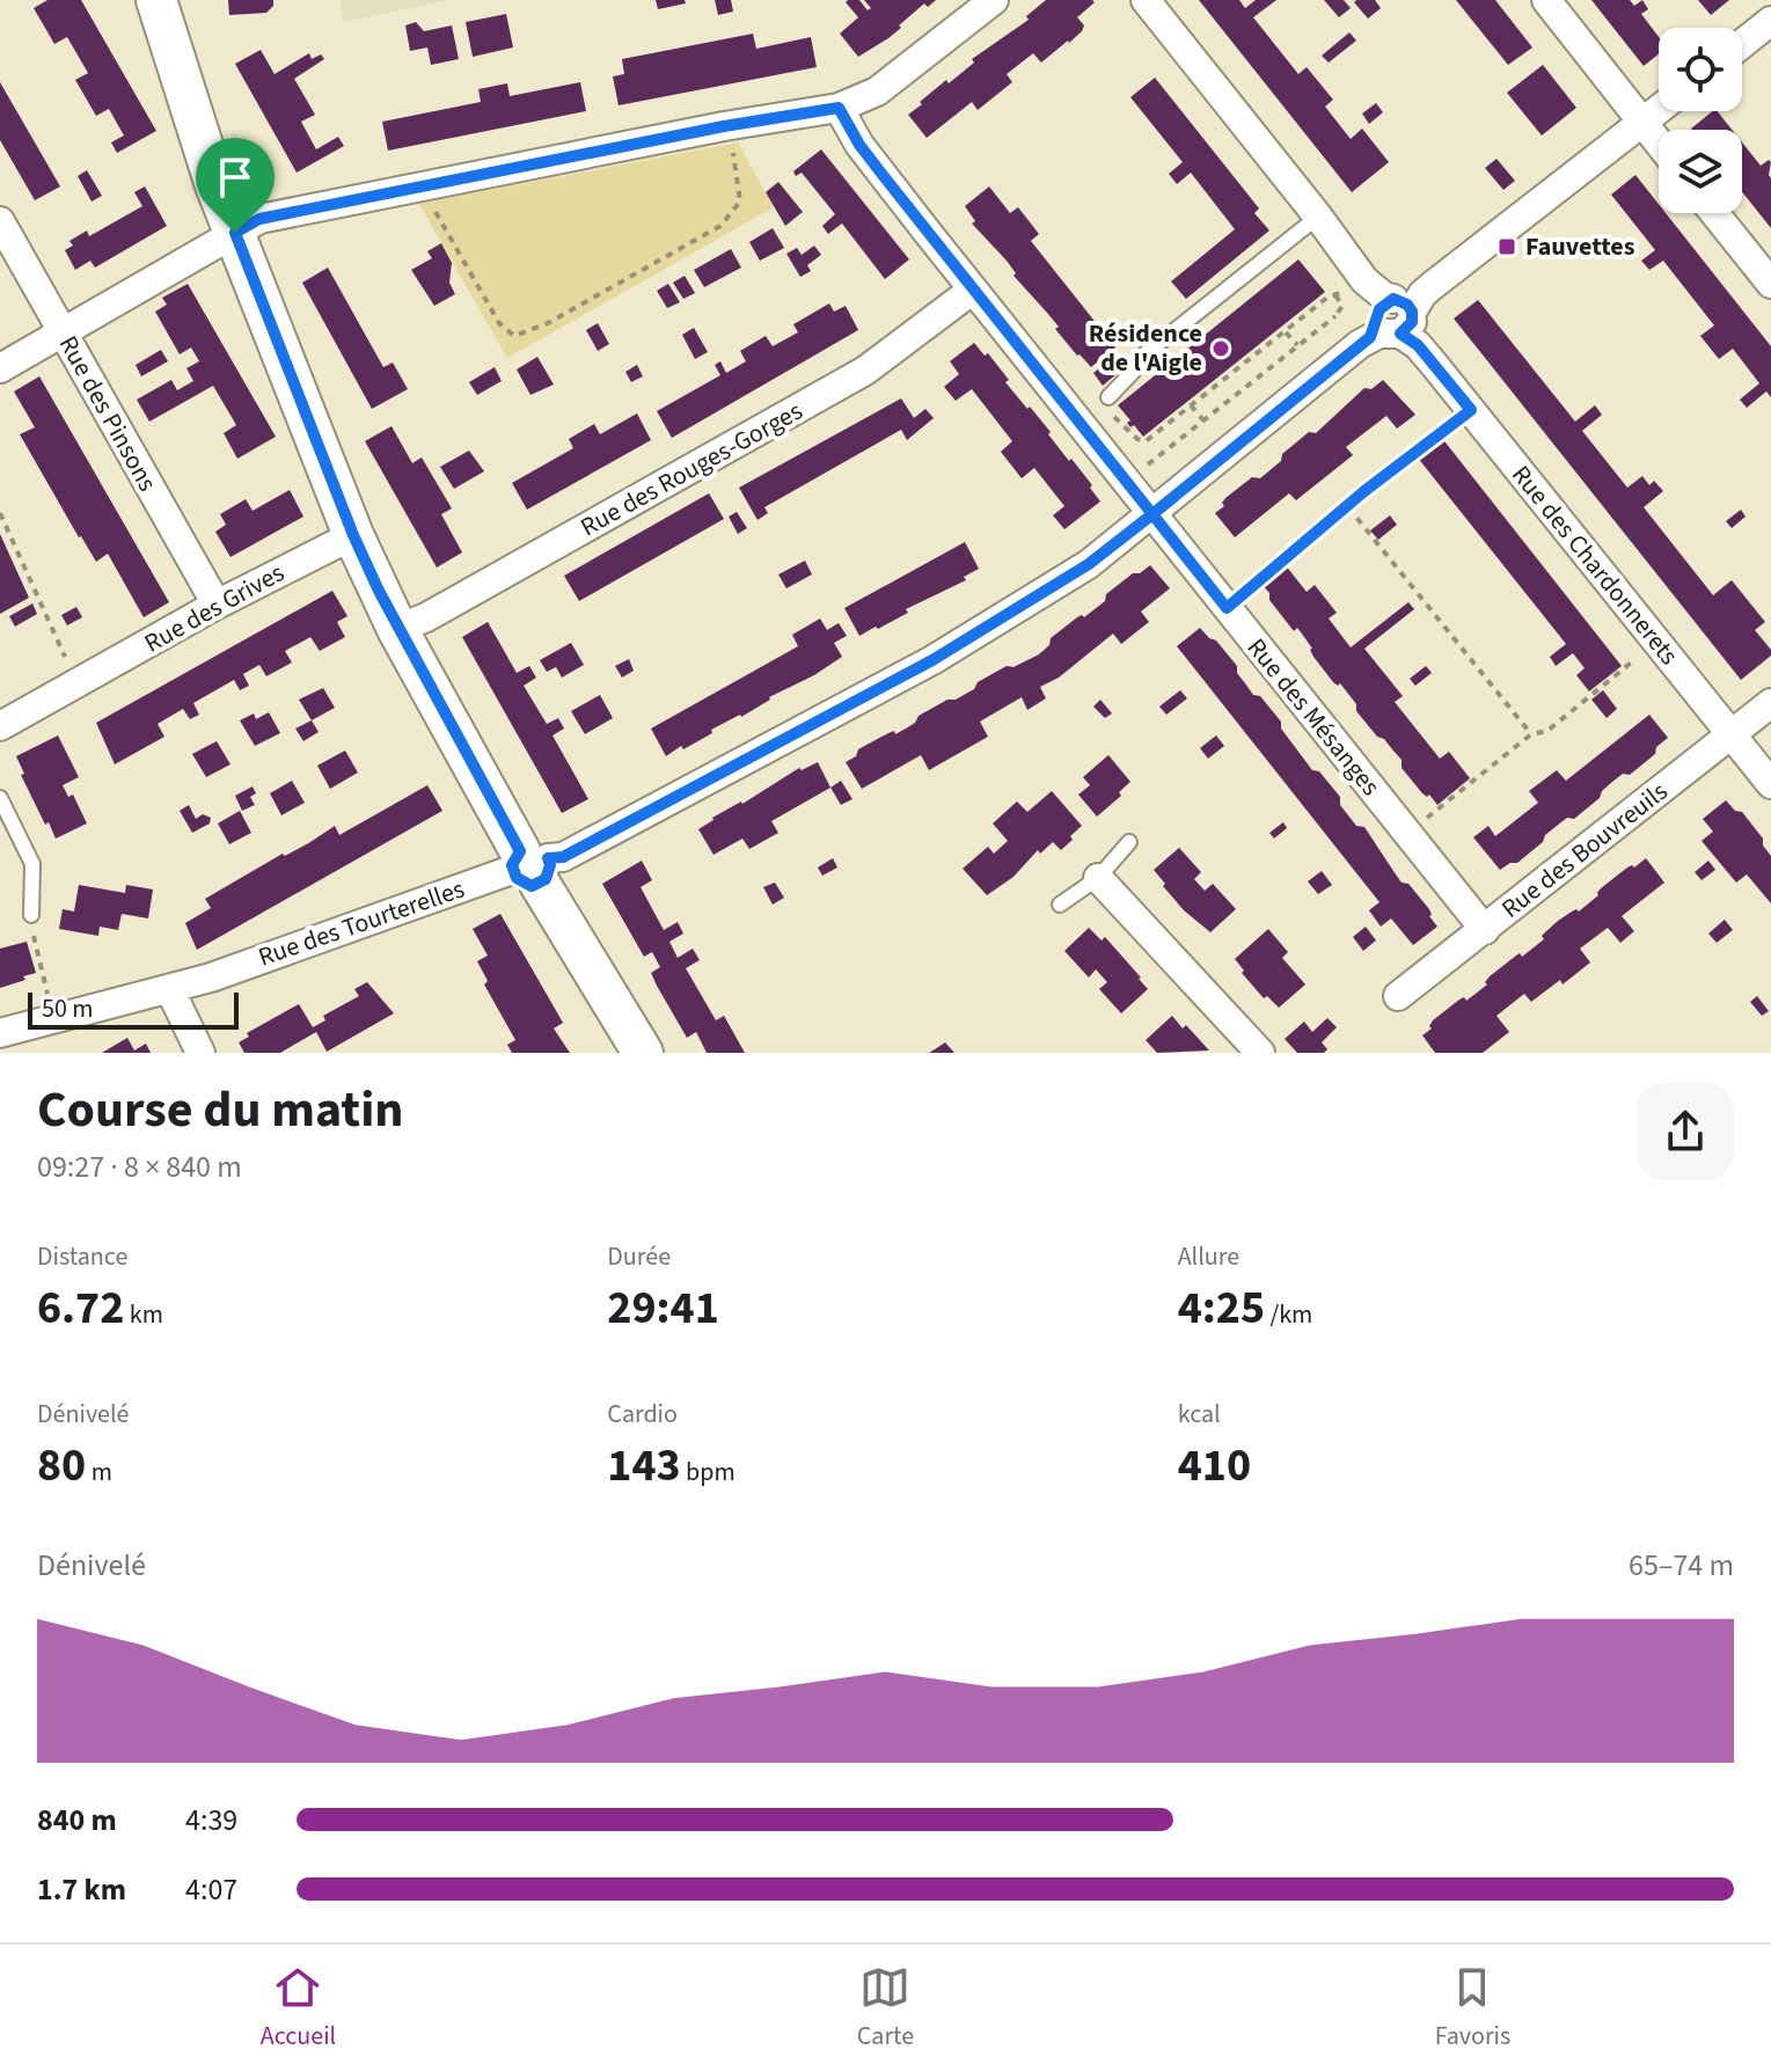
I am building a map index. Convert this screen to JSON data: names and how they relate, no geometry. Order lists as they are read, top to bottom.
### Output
{
  "streets": {
    "street": [
      "Rue des Pinsons",
      "Rue des Rouges-Gorges",
      "Rue des Chardonnerets",
      "Rue des Grives",
      "Rue des Mésanges",
      "Rue des Bouvreuils",
      "Rue des Tourterelles"
    ]
  },
  "crossings": [
    ["Rue des Pinsons", "Rue des Grives"],
    ["Rue des Rouges-Gorges", "Rue des Mésanges"],
    ["Rue des Chardonnerets", "Rue des Bouvreuils"],
    ["Rue des Chardonnerets", "Rue des Tourterelles"],
    ["Rue des Mésanges", "Rue des Bouvreuils"],
    ["Rue des Mésanges", "Rue des Tourterelles"]
  ],
  "places": {
    "transit": ["Fauvettes"],
    "other": ["Résidence de l'Aigle"]
  },
  "scale_bar": "50 m",
  "page": {
    "scale": "50 m",
    "heading": ["Course du matin", "09:27 · 8 × 840 m"],
    "stats": [
      ["Distance", "6.72 km"],
      ["Durée", "29:41"],
      ["Allure", "4:25 /km"],
      ["Dénivelé", "80 m"],
      ["Cardio", "143 bpm"],
      ["kcal", "410"]
    ],
    "chart": ["Dénivelé", "65–74 m"],
    "list": [
      {
        "name": "840 m",
        "note": "4:39"
      },
      {
        "name": "1.7 km",
        "note": "4:07"
      }
    ],
    "tabs": ["Accueil", "Carte", "Favoris"]
  }
}
